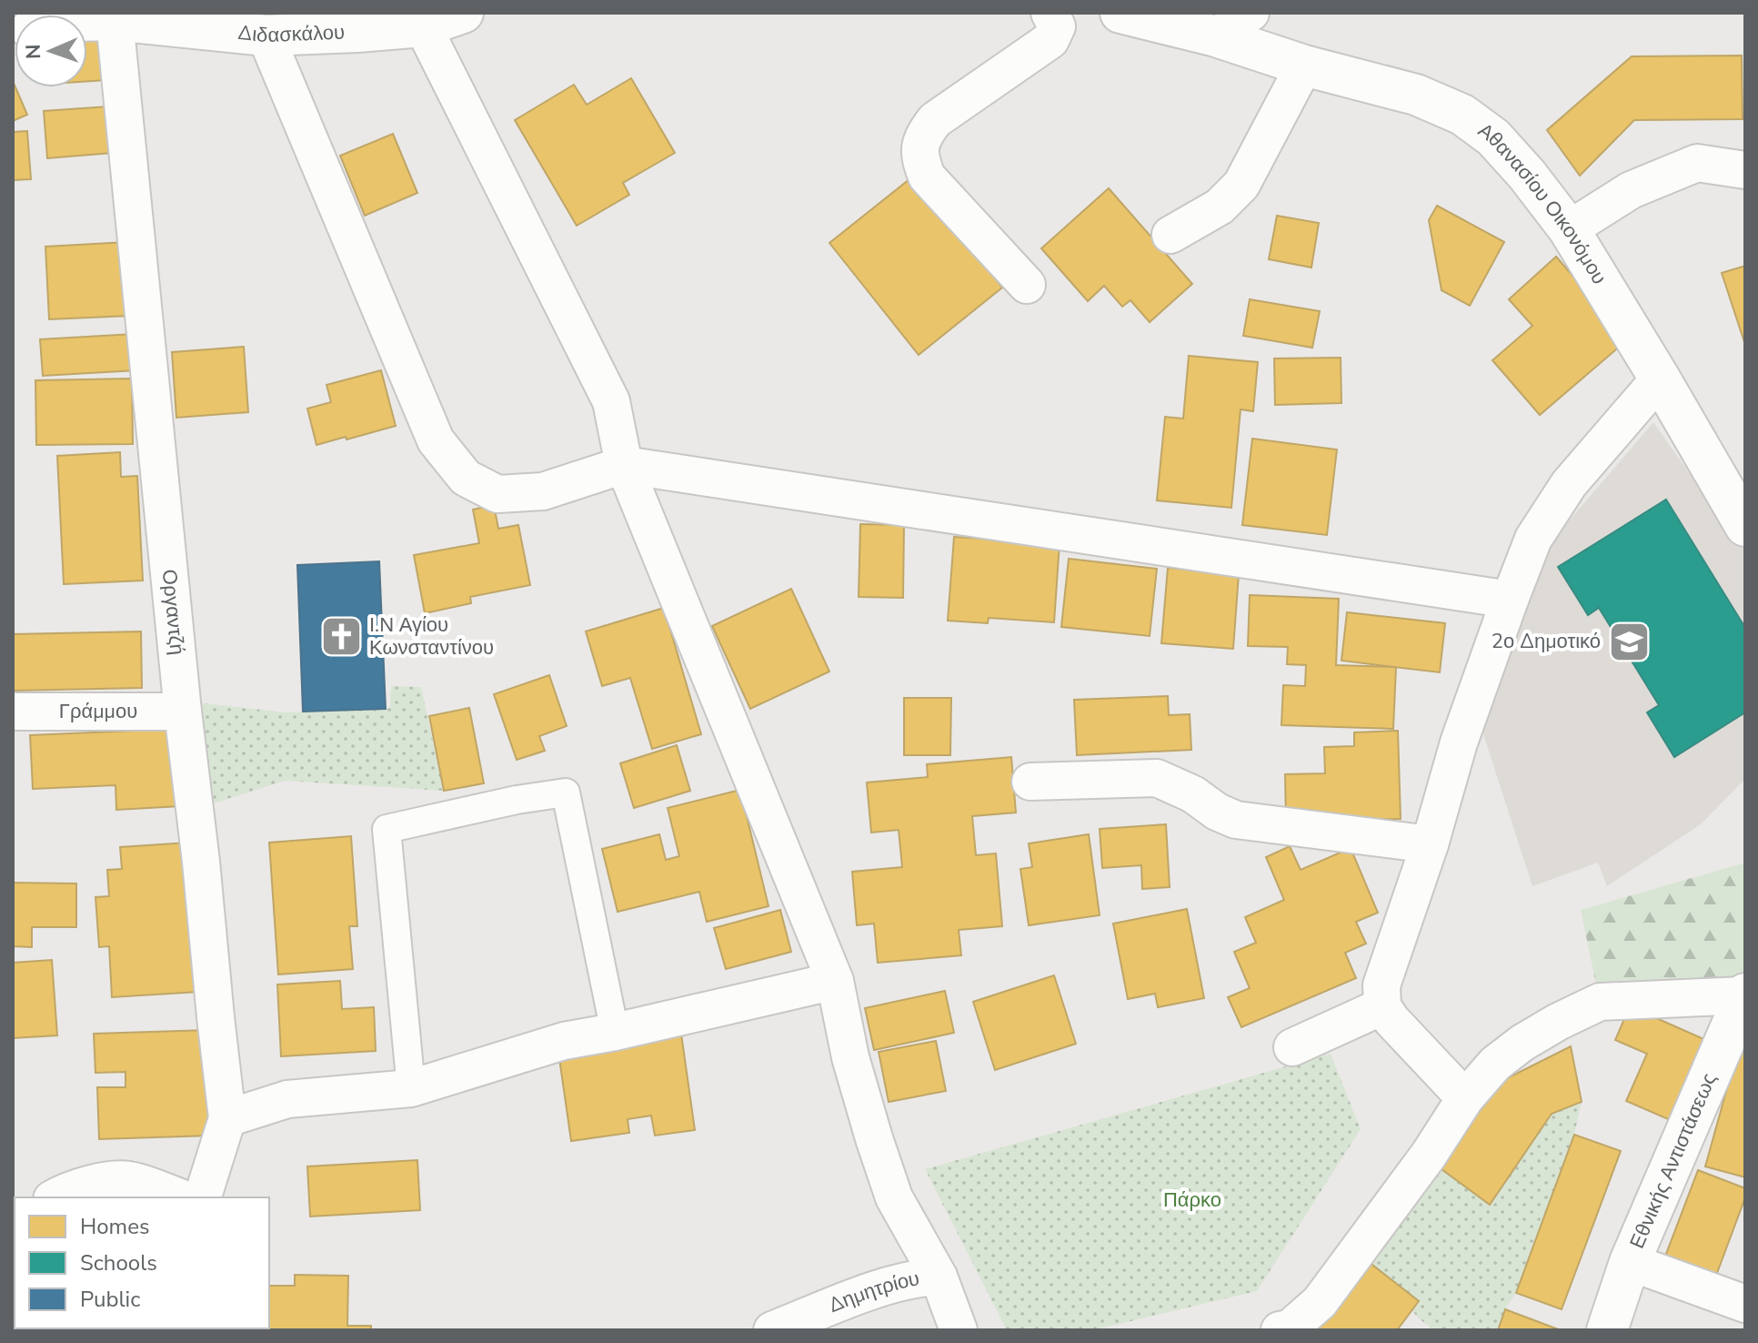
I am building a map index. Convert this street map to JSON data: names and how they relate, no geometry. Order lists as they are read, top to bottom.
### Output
{
  "streets": {
    "street": [
      "Διδασκάλου",
      "Αθανασίου Οικονόμου",
      "Οργαντζή",
      "Γράμμου",
      "Εθνικής Αντιστάσεως",
      "Δημητρίου"
    ]
  },
  "crossings": [
    ["Διδασκάλου", "Οργαντζή"],
    ["Οργαντζή", "Γράμμου"]
  ],
  "parks": ["Πάρκο"],
  "places": {
    "church": ["Ι.Ν Αγίου Κωνσταντίνου"],
    "school or university": ["2ο Δημοτικό"]
  },
  "legend": ["Homes", "Schools", "Public"],
  "north": "left"
}
